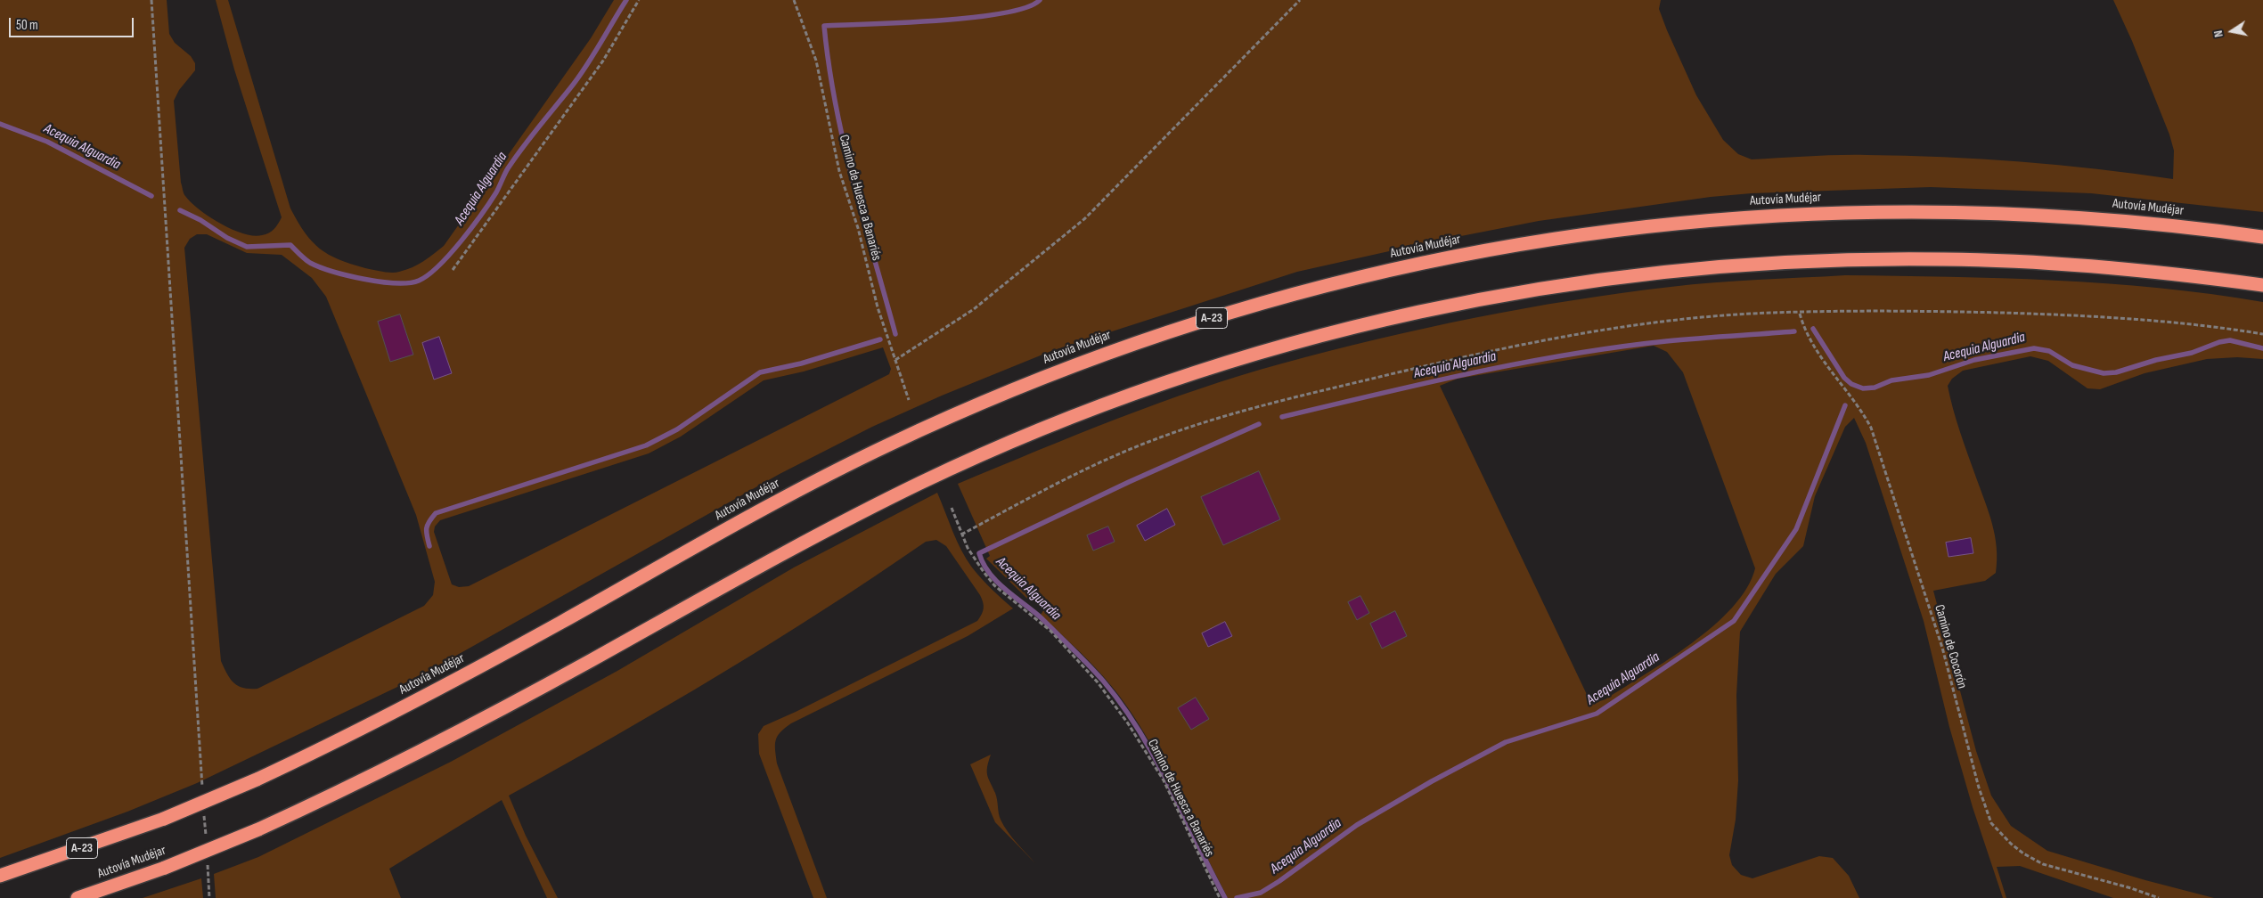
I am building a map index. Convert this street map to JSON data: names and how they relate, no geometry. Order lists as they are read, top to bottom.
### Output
{
  "streets": {
    "highway": ["Autovía Mudéjar", "A-23"],
    "path": ["Camino de Huesca a Banariés", "Camino de Cocorón"]
  },
  "water": ["Acequia Alguardia"],
  "scale_bar": "50 m",
  "north": "left"
}
